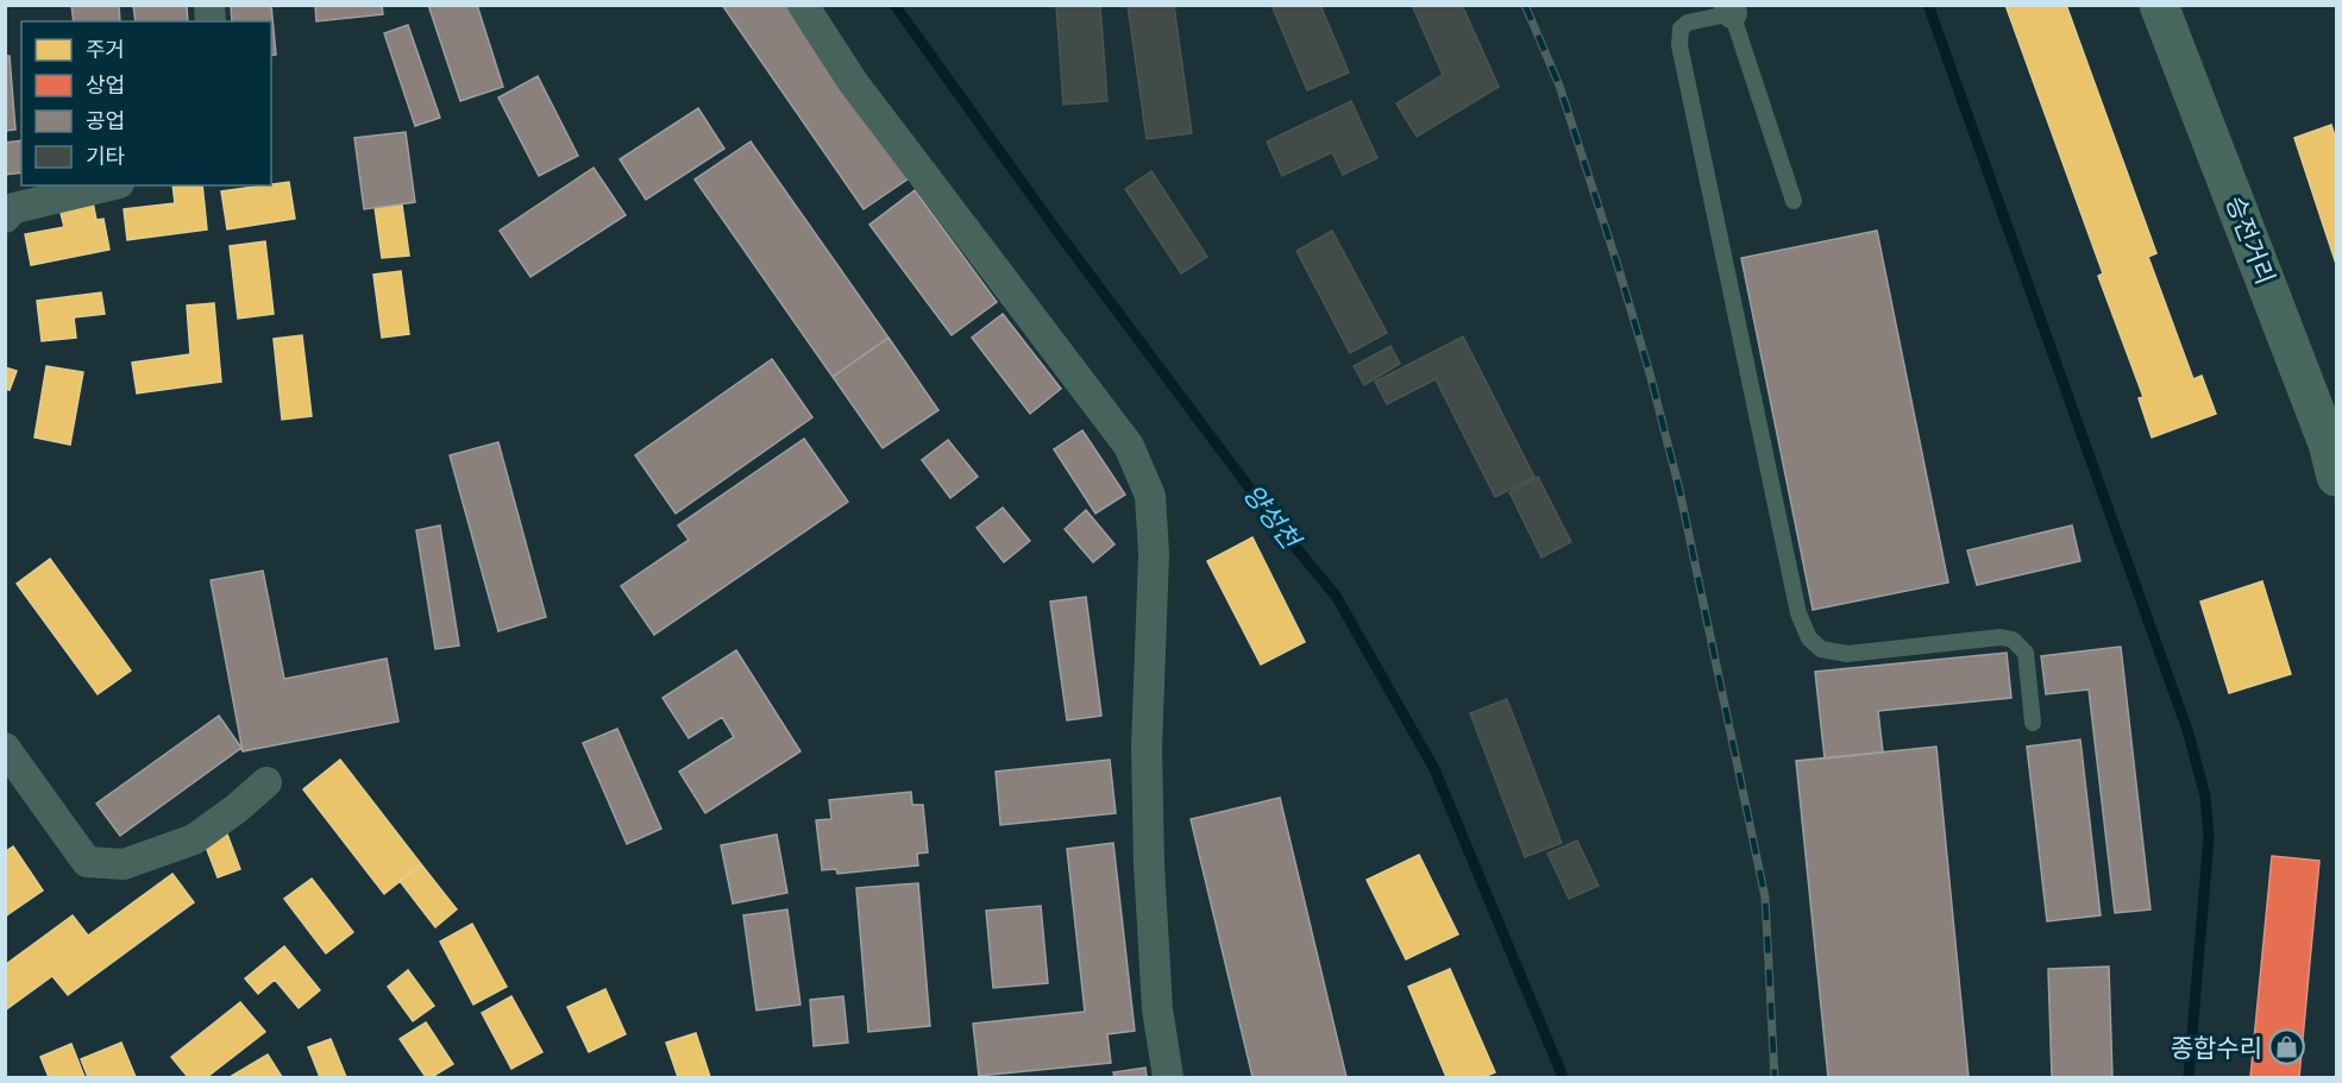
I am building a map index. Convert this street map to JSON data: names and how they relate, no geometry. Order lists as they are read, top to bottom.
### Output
{
  "streets": {
    "main road": ["승전거리"]
  },
  "water": ["양성천"],
  "places": {
    "shop": ["종합수리"]
  },
  "legend": [
    "주거",
    "상업",
    "공업",
    "기타"
  ]
}
